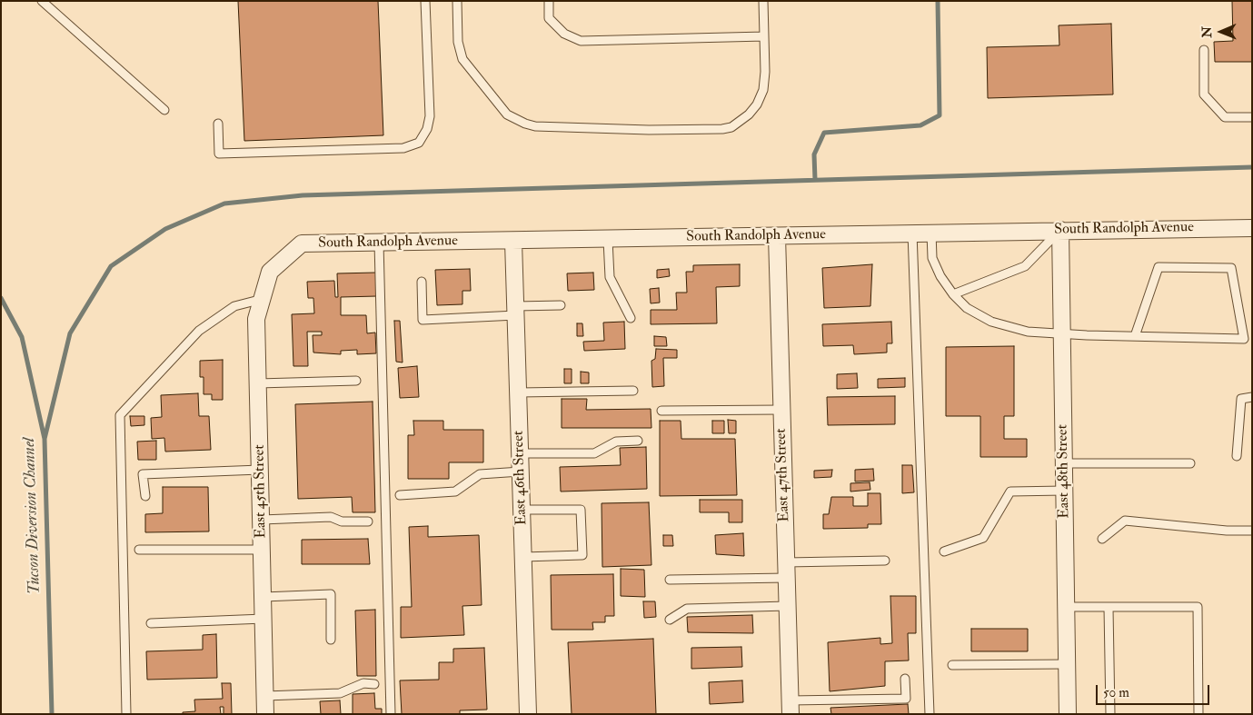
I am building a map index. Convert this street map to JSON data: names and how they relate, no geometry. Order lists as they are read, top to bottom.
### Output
{
  "streets": {
    "street": [
      "South Randolph Avenue",
      "East 48th Street",
      "East 47th Street",
      "East 46th Street",
      "East 45th Street"
    ]
  },
  "crossings": [
    ["South Randolph Avenue", "East 48th Street"],
    ["South Randolph Avenue", "East 47th Street"],
    ["South Randolph Avenue", "East 46th Street"],
    ["South Randolph Avenue", "East 45th Street"]
  ],
  "water": ["Tucson Diversion Channel"],
  "scale_bar": "50 m",
  "north": "left"
}
